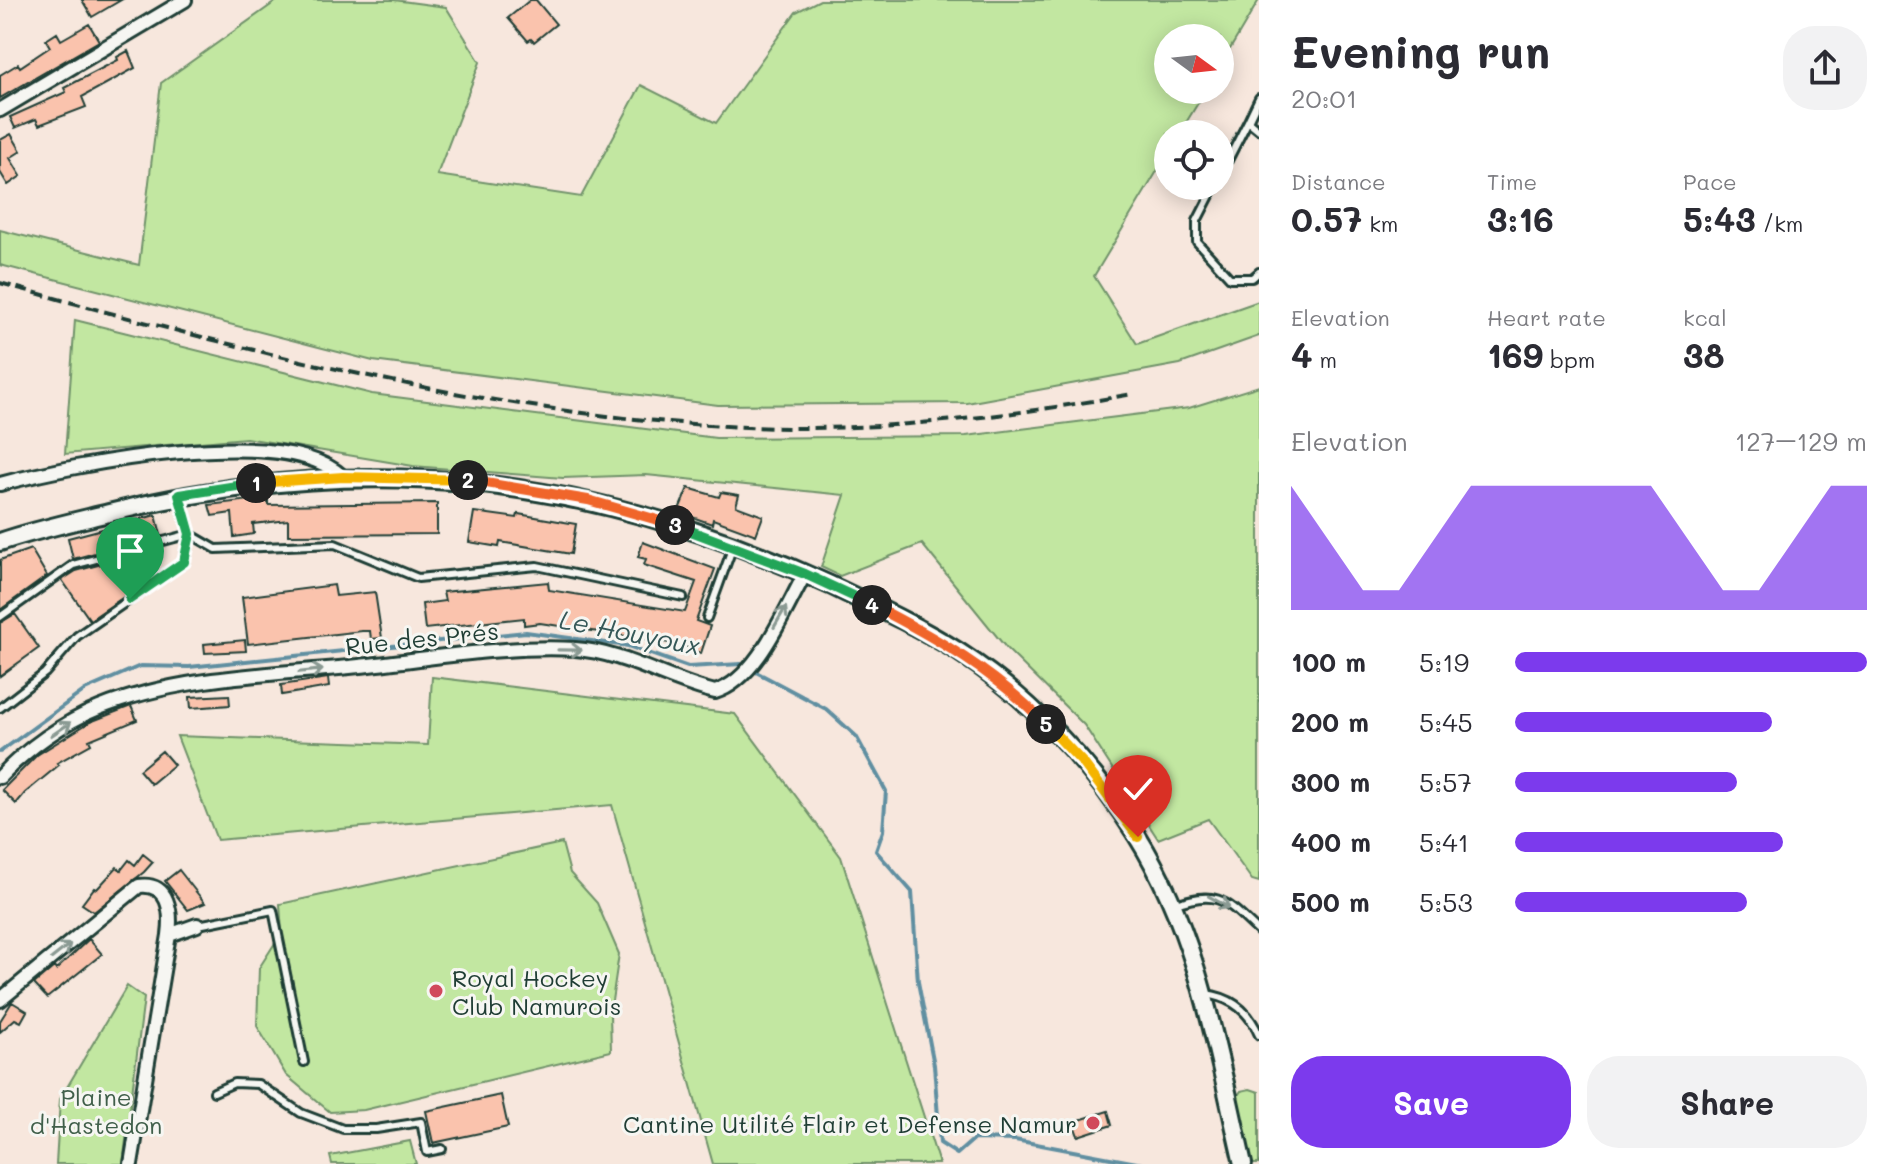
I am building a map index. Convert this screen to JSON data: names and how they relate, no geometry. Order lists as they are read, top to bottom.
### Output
{
  "streets": {
    "street": ["Rue des Prés"]
  },
  "one_way": ["Rue des Prés"],
  "water": ["Le Houyoux"],
  "parks": ["Plaine d'Hastedon"],
  "places": ["Royal Hockey Club Namurois", "Cantine Utilité Flair et Defense Namur"],
  "north": "right",
  "page": {
    "heading": ["Evening run", "20:01"],
    "stats": [
      ["Distance", "0.57 km"],
      ["Time", "3:16"],
      ["Pace", "5:43 /km"],
      ["Elevation", "4 m"],
      ["Heart rate", "169 bpm"],
      ["kcal", "38"]
    ],
    "chart": ["Elevation", "127–129 m"],
    "pins": [
      "2",
      "1",
      "3",
      "4",
      "5"
    ],
    "list": [
      {
        "name": "100 m",
        "note": "5:19"
      },
      {
        "name": "200 m",
        "note": "5:45"
      },
      {
        "name": "300 m",
        "note": "5:57"
      },
      {
        "name": "400 m",
        "note": "5:41"
      },
      {
        "name": "500 m",
        "note": "5:53"
      }
    ],
    "buttons": ["Save", "Share"]
  }
}
